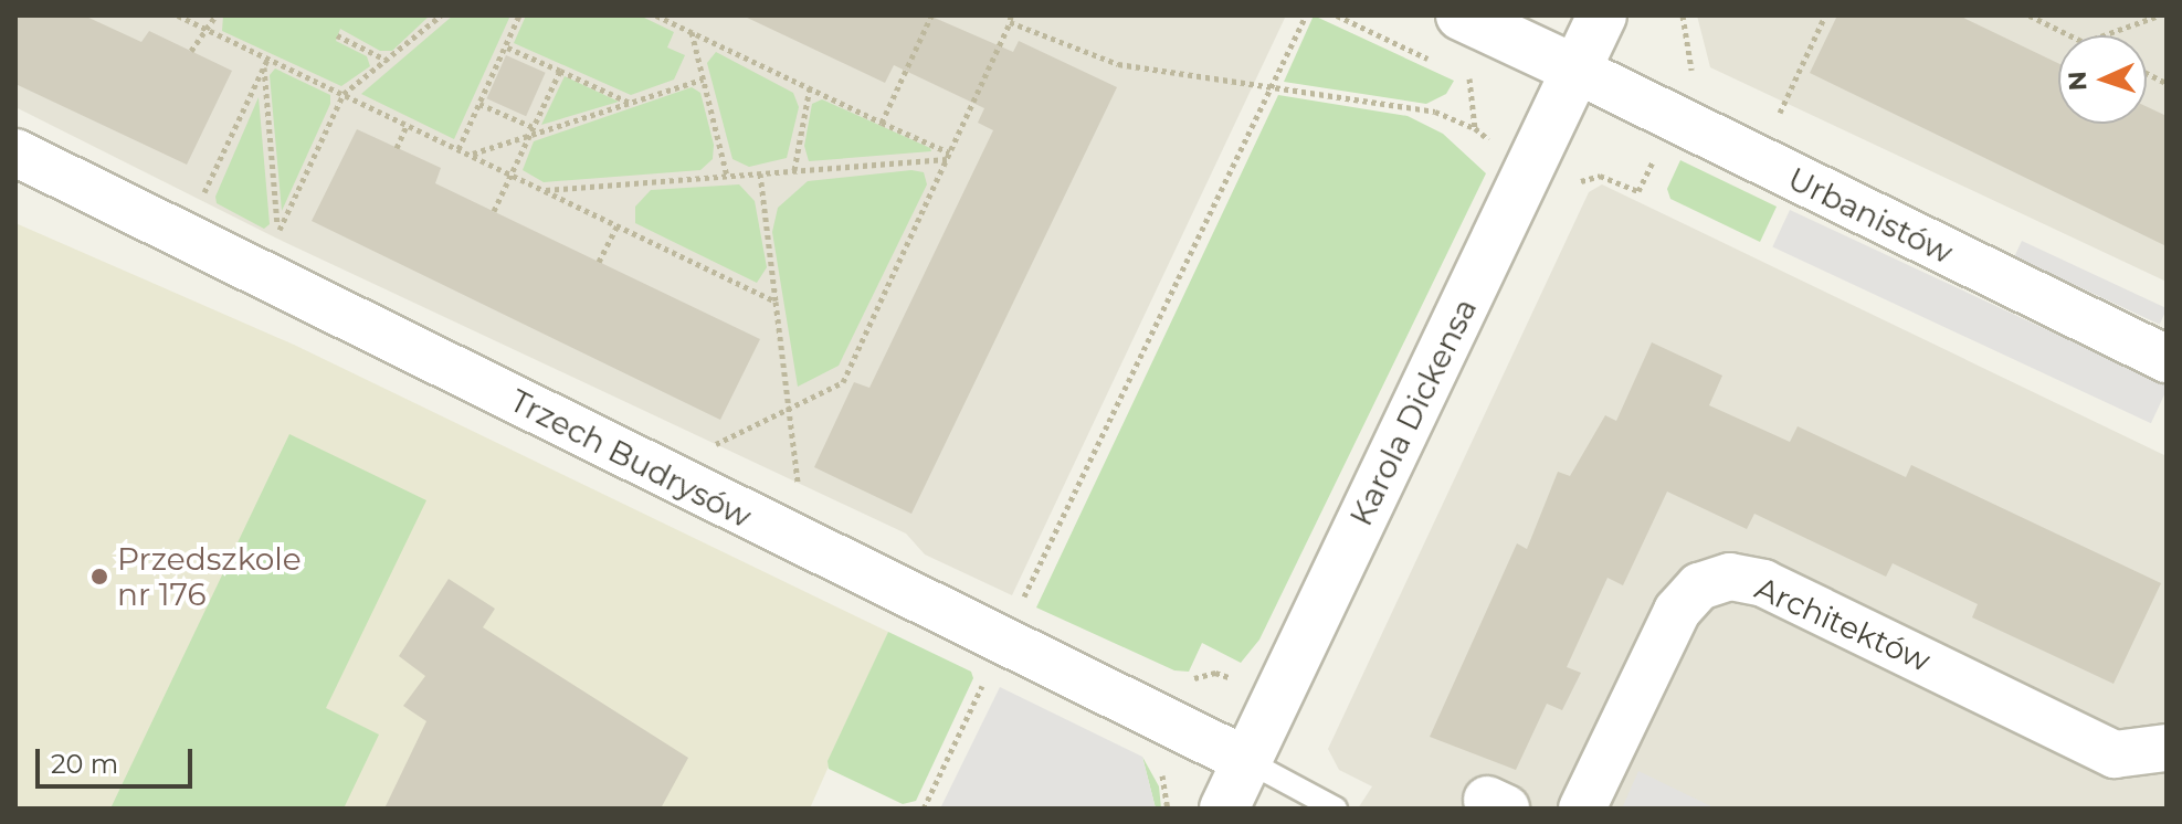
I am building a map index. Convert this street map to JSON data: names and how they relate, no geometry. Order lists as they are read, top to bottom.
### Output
{
  "streets": {
    "street": [
      "Urbanistów",
      "Karola Dickensa",
      "Trzech Budrysów",
      "Architektów"
    ]
  },
  "crossings": [
    ["Urbanistów", "Karola Dickensa"],
    ["Karola Dickensa", "Trzech Budrysów"]
  ],
  "places": ["Przedszkole nr 176"],
  "scale_bar": "20 m",
  "north": "left"
}
